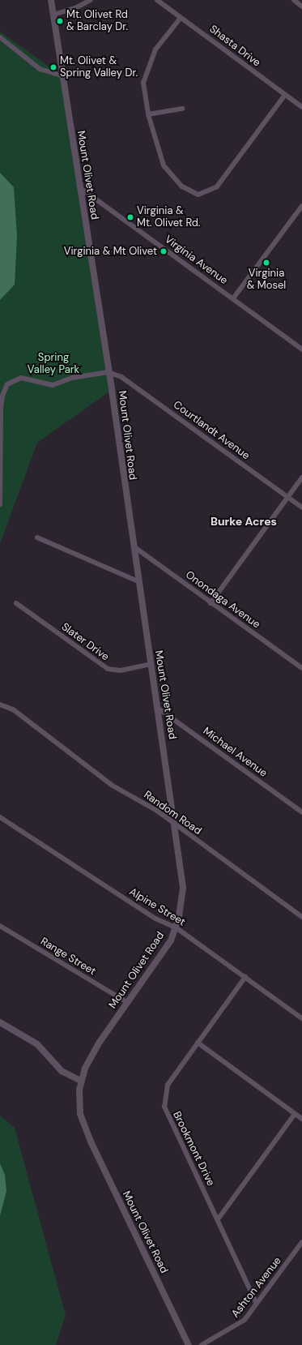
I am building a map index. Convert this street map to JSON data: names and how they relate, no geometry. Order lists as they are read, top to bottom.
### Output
{
  "streets": {
    "street": [
      "Shasta Drive",
      "Mount Olivet Road",
      "Virginia Avenue",
      "Courtlandt Avenue",
      "Onondaga Avenue",
      "Slater Drive",
      "Michael Avenue",
      "Random Road",
      "Alpine Street",
      "Range Street",
      "Brookmont Drive",
      "Ashton Avenue"
    ]
  },
  "crossings": [
    ["Mount Olivet Road", "Virginia Avenue"],
    ["Mount Olivet Road", "Courtlandt Avenue"],
    ["Mount Olivet Road", "Onondaga Avenue"],
    ["Mount Olivet Road", "Slater Drive"],
    ["Mount Olivet Road", "Michael Avenue"],
    ["Mount Olivet Road", "Random Road"],
    ["Mount Olivet Road", "Alpine Street"],
    ["Mount Olivet Road", "Range Street"],
    ["Alpine Street", "Brookmont Drive"],
    ["Brookmont Drive", "Ashton Avenue"]
  ],
  "districts": ["Burke Acres"],
  "parks": ["Spring Valley Park"],
  "places": [
    "Mt. Olivet Rd & Barclay Dr.",
    "Mt. Olivet & Spring Valley Dr.",
    "Virginia & Mt. Olivet Rd.",
    "Virginia & Mt Olivet",
    "Virginia & Mosel"
  ]
}
